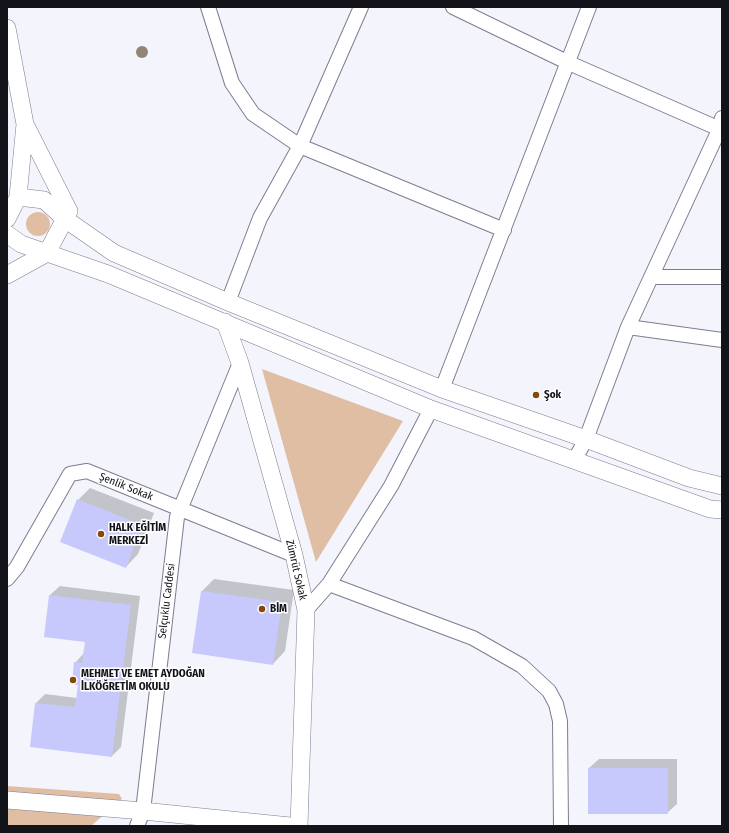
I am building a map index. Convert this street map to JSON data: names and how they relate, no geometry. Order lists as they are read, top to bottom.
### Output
{
  "streets": {
    "street": ["Şenlik Sokak", "Zümrüt Sokak", "Selçuklu Caddesi"]
  },
  "crossings": [
    ["Şenlik Sokak", "Zümrüt Sokak"],
    ["Şenlik Sokak", "Selçuklu Caddesi"],
    ["Zümrüt Sokak", "Selçuklu Caddesi"]
  ],
  "places": [
    "Şok",
    "HALK EĞİTİM MERKEZİ",
    "BİM",
    "MEHMET VE EMET AYDOĞAN İLKÖĞRETİM OKULU"
  ]
}
